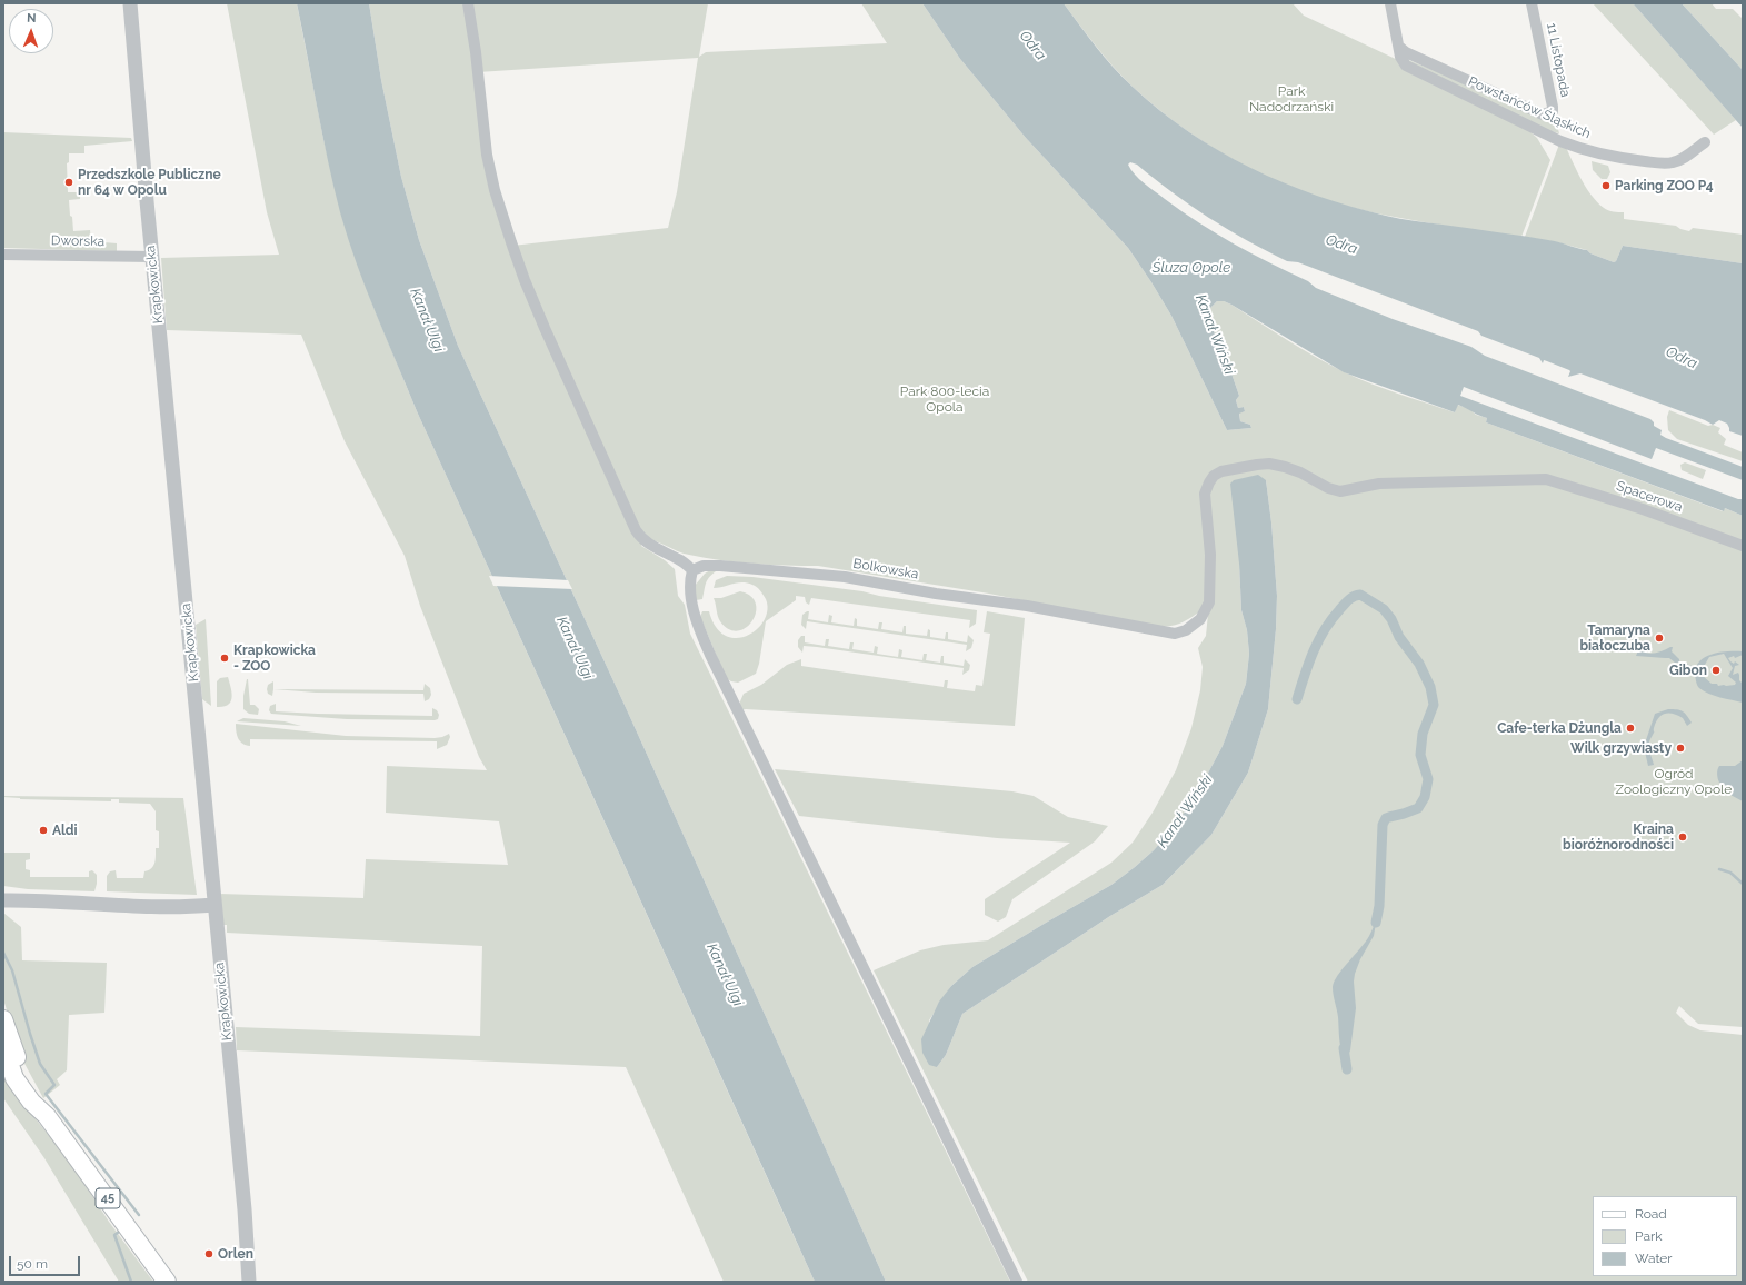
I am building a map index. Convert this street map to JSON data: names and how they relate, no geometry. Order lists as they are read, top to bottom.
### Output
{
  "streets": {
    "main road": ["45"],
    "street": [
      "11 Listopada",
      "Powstańców Śląskich",
      "Dworska",
      "Krapkowicka",
      "Spacerowa",
      "Bolkowska"
    ]
  },
  "crossings": [
    ["11 Listopada", "Powstańców Śląskich"],
    ["Dworska", "Krapkowicka"],
    ["Spacerowa", "Bolkowska"]
  ],
  "water": [
    "Odra",
    "Śluza Opole",
    "Kanał Ulgi",
    "Kanał Wiński"
  ],
  "parks": ["Park Nadodrzański", "Park 800-lecia Opola", "Ogród Zoologiczny Opole"],
  "places": [
    "Przedszkole Publiczne nr 64 w Opolu",
    "Parking ZOO P4",
    "Tamaryna białoczuba",
    "Krapkowicka - ZOO",
    "Gibon",
    "Cafe-terka Dżungla",
    "Wilk grzywiasty",
    "Aldi",
    "Kraina bioróżnorodności",
    "Orlen"
  ],
  "legend": ["Road", "Park", "Water"],
  "scale_bar": "50 m",
  "north": "top"
}
